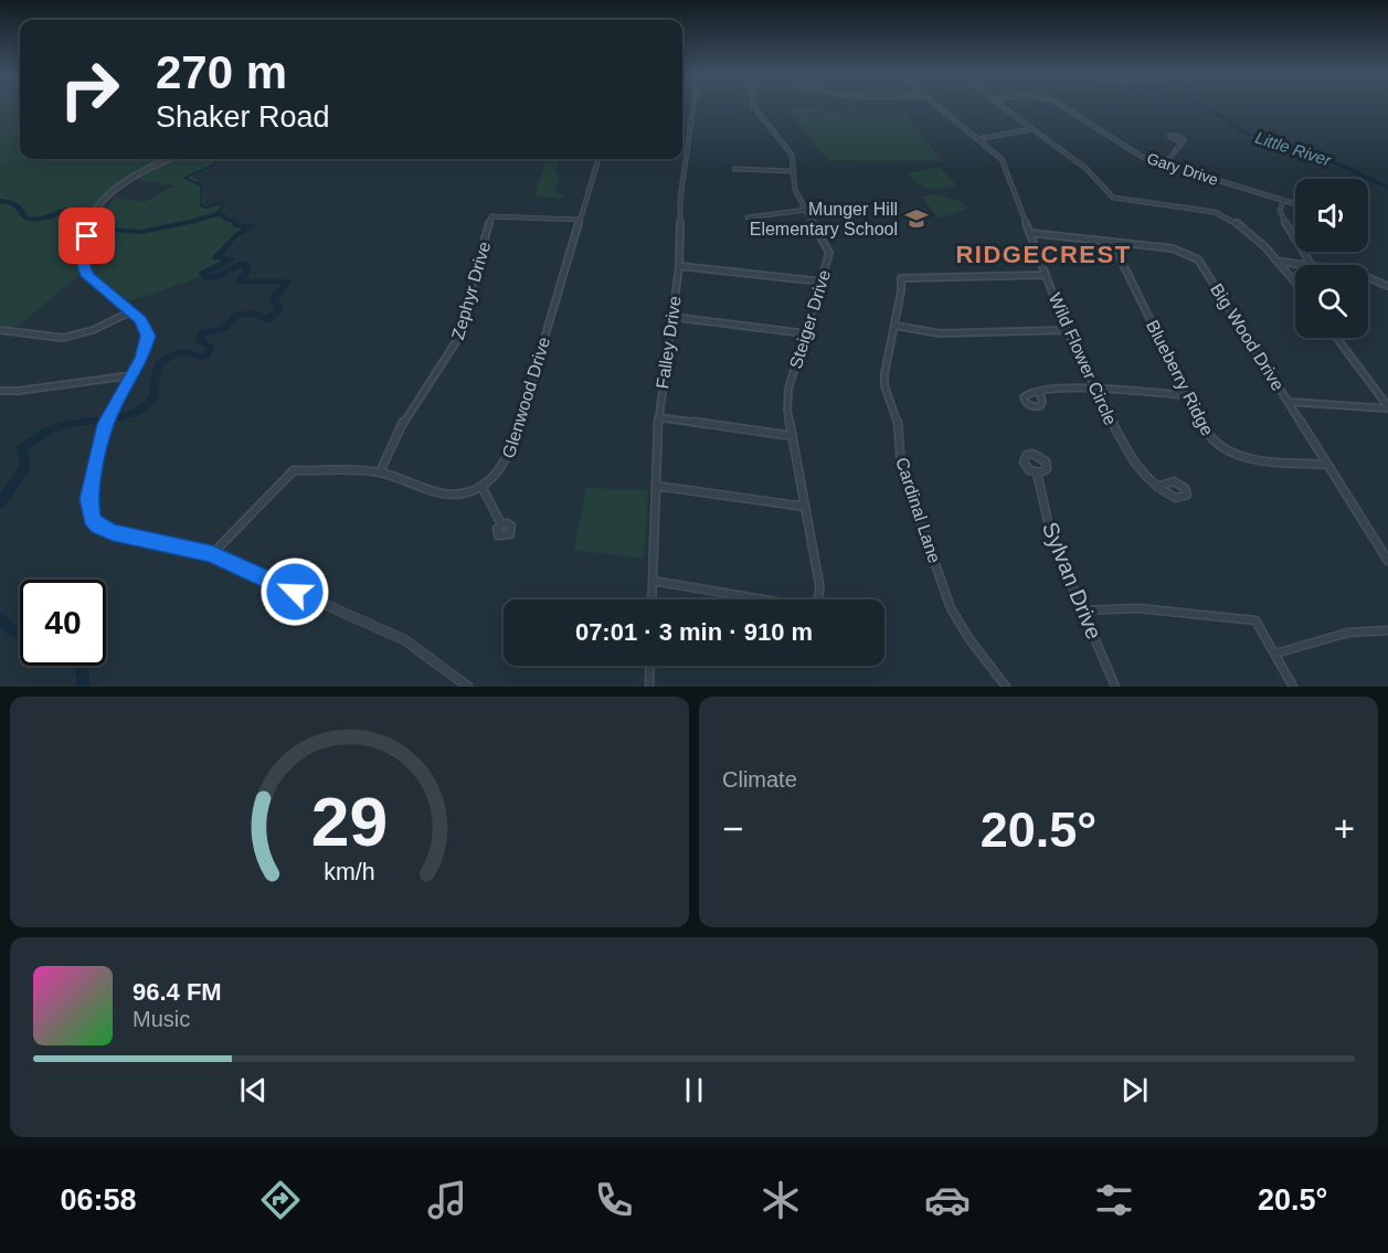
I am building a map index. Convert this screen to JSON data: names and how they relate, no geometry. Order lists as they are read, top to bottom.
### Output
{
  "streets": {
    "street": [
      "Gary Drive",
      "Zephyr Drive",
      "Steiger Drive",
      "Big Wood Drive",
      "Falley Drive",
      "Wild Flower Circle",
      "Blueberry Ridge",
      "Glenwood Drive",
      "Cardinal Lane",
      "Sylvan Drive"
    ]
  },
  "crossings": [
    ["Zephyr Drive", "Glenwood Drive"],
    ["Steiger Drive", "Falley Drive"],
    ["Big Wood Drive", "Wild Flower Circle"],
    ["Big Wood Drive", "Blueberry Ridge"],
    ["Wild Flower Circle", "Cardinal Lane"]
  ],
  "districts": ["RIDGECREST"],
  "water": ["Little River"],
  "places": {
    "school or university": ["Munger Hill Elementary School"]
  },
  "page": {
    "turn": ["270 m", "Shaker Road"],
    "limit": "40",
    "trip": "07:01 · 3 min · 910 m",
    "tile": "Climate",
    "heat": ["−", "20.5°", "+"],
    "song": ["96.4 FM", "Music"],
    "tabs": ["06:58", "20.5°"],
    "gauge": ["29", "km/h"]
  }
}
